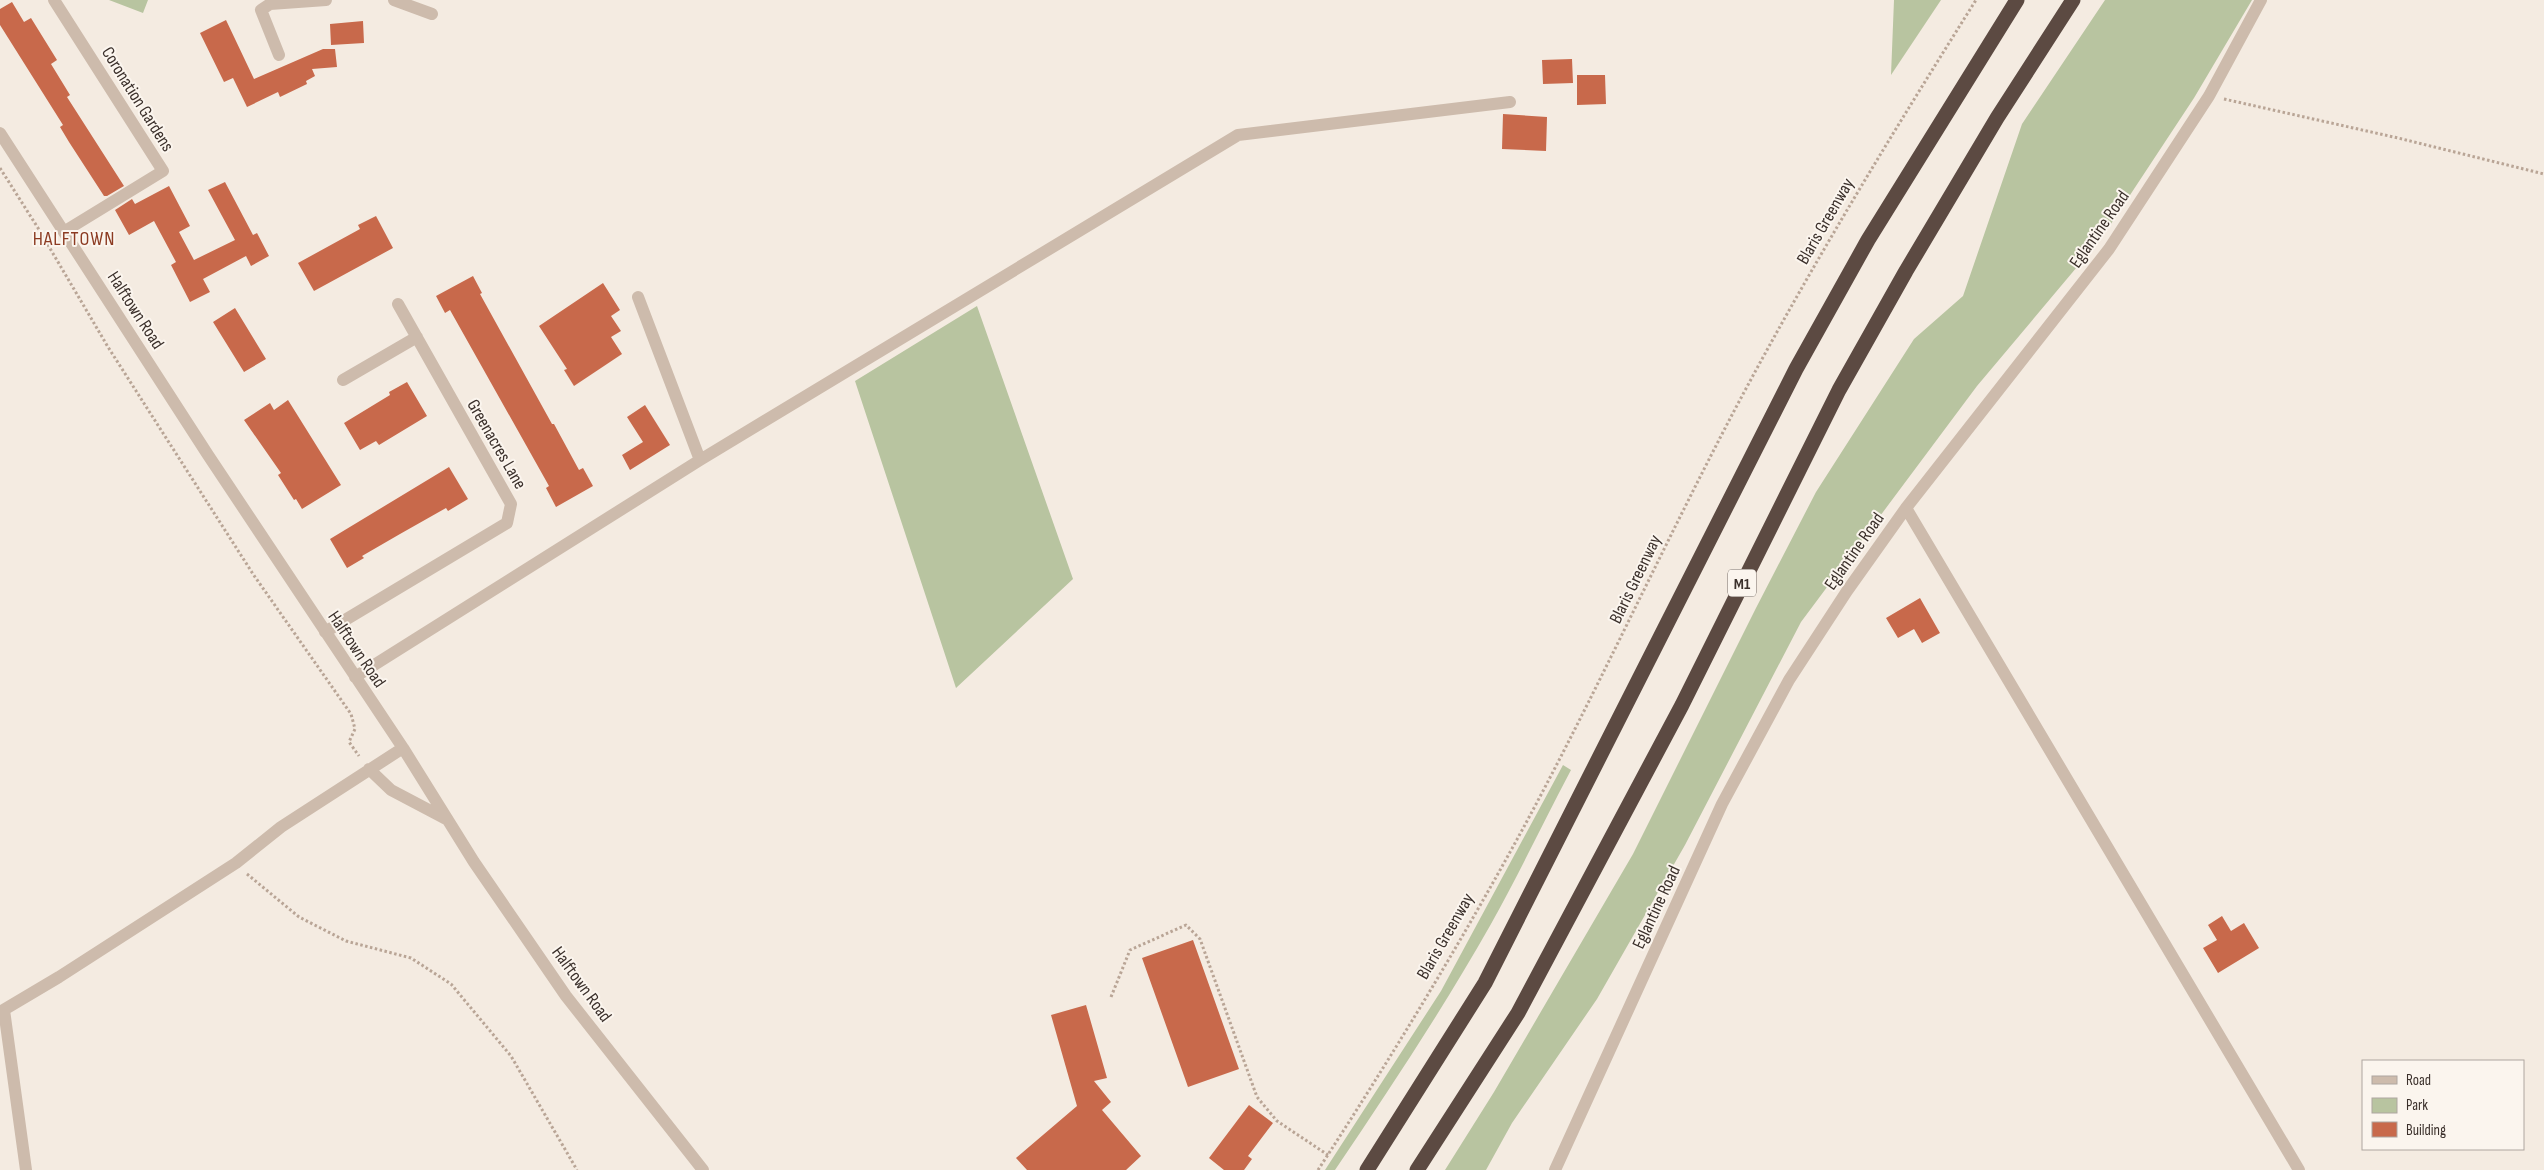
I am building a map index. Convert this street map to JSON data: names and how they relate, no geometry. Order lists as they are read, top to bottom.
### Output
{
  "streets": {
    "highway": ["M1"],
    "street": [
      "Coronation Gardens",
      "Eglantine Road",
      "Halftown Road",
      "Greenacres Lane"
    ],
    "path": ["Blaris Greenway"]
  },
  "crossings": [
    ["Coronation Gardens", "Halftown Road"],
    ["Halftown Road", "Greenacres Lane"]
  ],
  "districts": ["HALFTOWN"],
  "legend": ["Road", "Park", "Building"]
}
